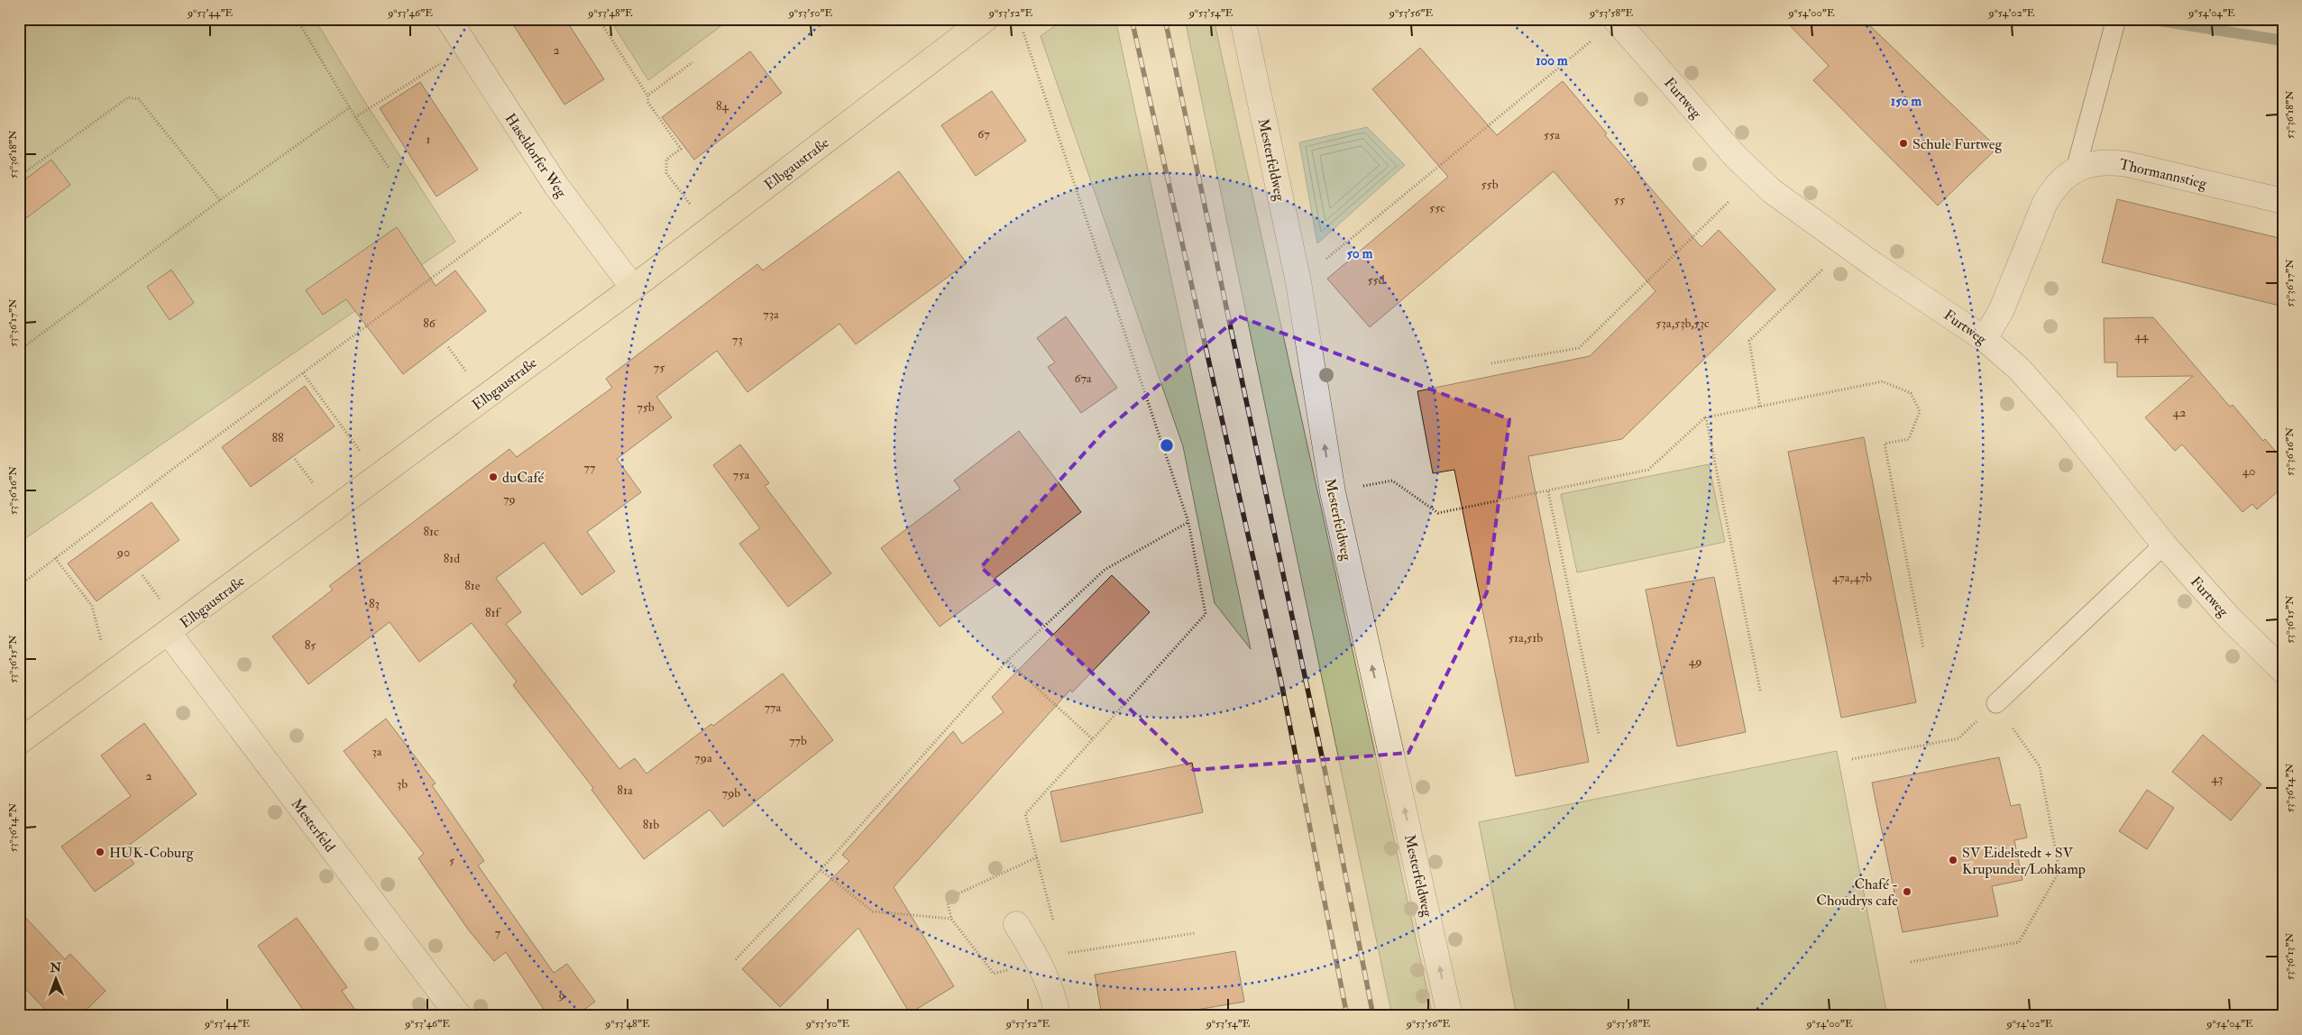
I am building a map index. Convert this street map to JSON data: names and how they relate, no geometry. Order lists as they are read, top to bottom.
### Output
{
  "streets": {
    "main road": ["Elbgaustraße"],
    "street": [
      "Furtweg",
      "Haseldorfer Weg",
      "Mesterfeldweg",
      "Thormannstieg",
      "Mesterfeld"
    ]
  },
  "crossings": [
    ["Furtweg", "Thormannstieg"],
    ["Haseldorfer Weg", "Elbgaustraße"],
    ["Elbgaustraße", "Mesterfeld"]
  ],
  "one_way": ["Mesterfeldweg"],
  "places": [
    "Schule Furtweg",
    "duCafé",
    "HUK-Coburg",
    "SV Eidelstedt + SV Krupunder/Lohkamp",
    "Chafé - Choudrys cafe"
  ],
  "house_numbers": [
    "2",
    "84",
    "67",
    "55a",
    "1",
    "55b",
    "55",
    "55c",
    "55d",
    "73a",
    "86",
    "53a,53b,53c",
    "44",
    "73",
    "75",
    "67a",
    "75b",
    "42",
    "88",
    "77",
    "40",
    "75a",
    "79",
    "81c",
    "90",
    "81d",
    "47a,47b",
    "81e",
    "83",
    "81f",
    "51a,51b",
    "85",
    "49",
    "77a",
    "77b",
    "3a",
    "79a",
    "2",
    "43",
    "3b",
    "81a",
    "79b",
    "81b",
    "5",
    "7",
    "9"
  ],
  "north": "top",
  "coordinates": [
    "9°53'44\"E",
    "9°53'46\"E",
    "9°53'48\"E",
    "9°53'50\"E",
    "9°53'52\"E",
    "9°53'54\"E",
    "9°53'56\"E",
    "9°53'58\"E",
    "9°54'00\"E",
    "9°54'02\"E",
    "9°54'04\"E",
    "53°36'18\"N",
    "53°36'17\"N",
    "53°36'16\"N",
    "53°36'15\"N",
    "53°36'14\"N",
    "53°36'13\"N"
  ],
  "rings": ["100 m", "150 m", "50 m"]
}
